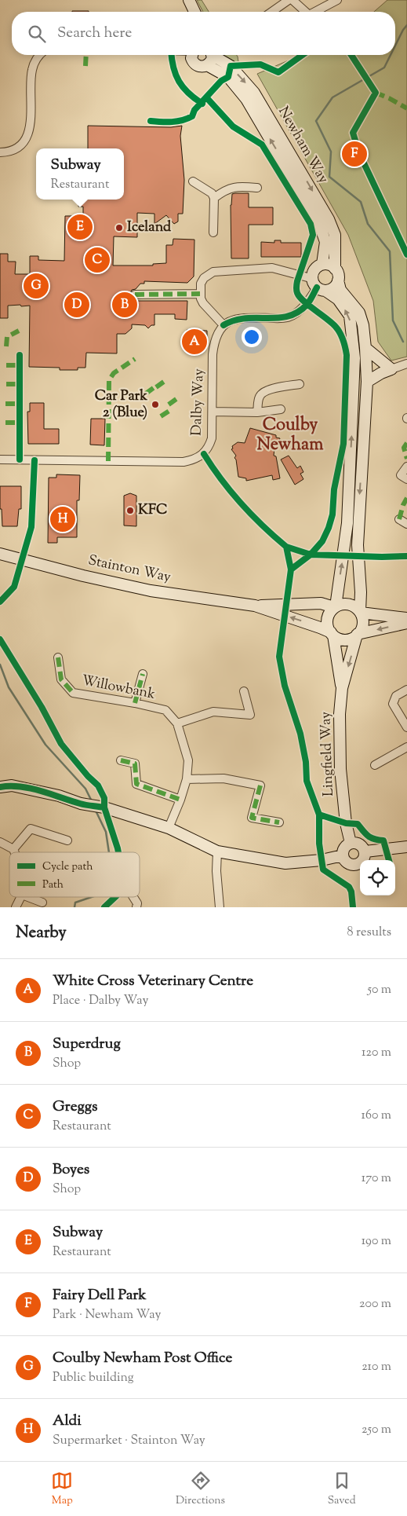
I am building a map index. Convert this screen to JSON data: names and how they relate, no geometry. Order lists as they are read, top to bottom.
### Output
{
  "streets": {
    "street": [
      "Newham Way",
      "Dalby Way",
      "Stainton Way",
      "Willowbank",
      "Lingfield Way"
    ]
  },
  "crossings": [
    ["Newham Way", "Stainton Way"],
    ["Newham Way", "Lingfield Way"],
    ["Stainton Way", "Lingfield Way"]
  ],
  "districts": ["Coulby Newham"],
  "places": ["Iceland", "Car Park 2 (Blue)", "KFC"],
  "legend": ["Cycle path", "Path"],
  "page": {
    "search": "Search here",
    "pins": [
      "F",
      "E",
      "C",
      "G",
      "B",
      "D",
      "A",
      "H"
    ],
    "popup": ["Subway", "Restaurant"],
    "heading": ["Nearby", "8 results"],
    "list": [
      {
        "mark": "A",
        "name": "White Cross Veterinary Centre",
        "note": "Place · Dalby Way",
        "value": "50 m"
      },
      {
        "mark": "B",
        "name": "Superdrug",
        "note": "Shop",
        "value": "120 m"
      },
      {
        "mark": "C",
        "name": "Greggs",
        "note": "Restaurant",
        "value": "160 m"
      },
      {
        "mark": "D",
        "name": "Boyes",
        "note": "Shop",
        "value": "170 m"
      },
      {
        "mark": "E",
        "name": "Subway",
        "note": "Restaurant",
        "value": "190 m"
      },
      {
        "mark": "F",
        "name": "Fairy Dell Park",
        "note": "Park · Newham Way",
        "value": "200 m"
      },
      {
        "mark": "G",
        "name": "Coulby Newham Post Office",
        "note": "Public building",
        "value": "210 m"
      },
      {
        "mark": "H",
        "name": "Aldi",
        "note": "Supermarket · Stainton Way",
        "value": "250 m"
      }
    ],
    "nav": ["Map", "Directions", "Saved"]
  }
}
